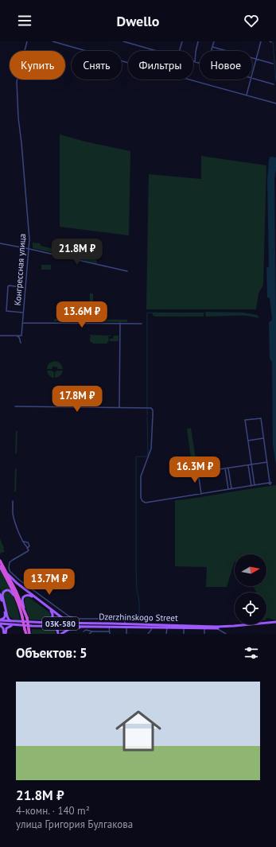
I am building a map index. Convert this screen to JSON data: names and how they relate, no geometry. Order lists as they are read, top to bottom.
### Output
{
  "streets": {
    "main road": ["Dzerzhinskogo Street", "03К-580"],
    "street": ["Конгрессная улица"]
  },
  "crossings": [
    ["Dzerzhinskogo Street", "03К-580"]
  ],
  "north": "right",
  "page": {
    "header": "Dwello",
    "chip": [
      "Купить",
      "Снять",
      "Фильтры",
      "Новое"
    ],
    "price": [
      "21.8M ₽",
      "13.6M ₽",
      "17.8M ₽",
      "16.3M ₽",
      "13.7M ₽"
    ],
    "heading": "Объектов: 5",
    "list": [
      {
        "name": "21.8M ₽",
        "note": "4-комн. · 140 m² · улица Григория Булгакова"
      }
    ]
  }
}
